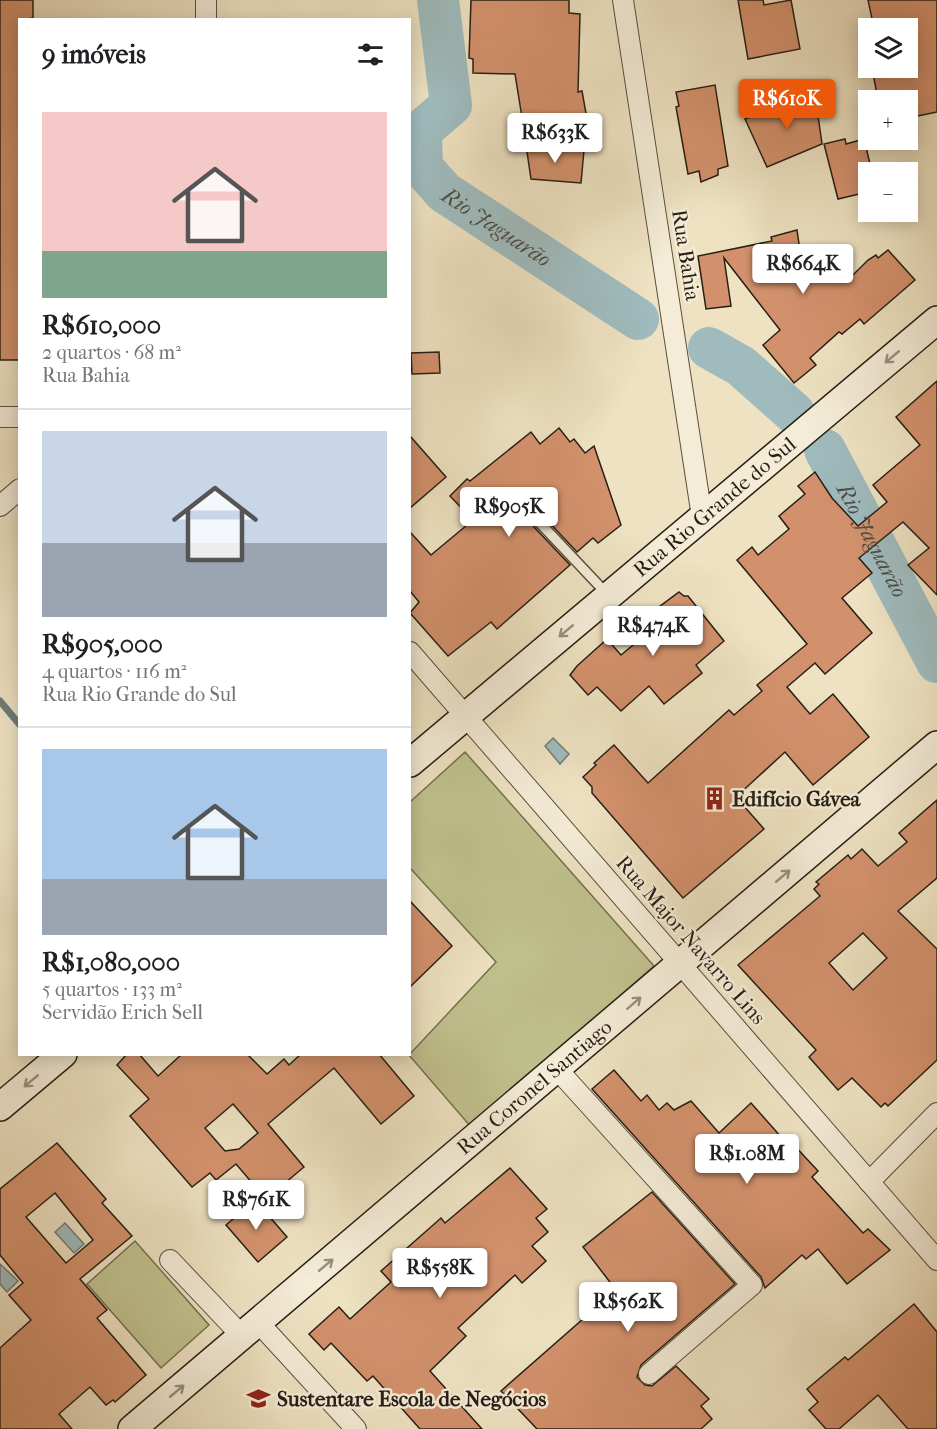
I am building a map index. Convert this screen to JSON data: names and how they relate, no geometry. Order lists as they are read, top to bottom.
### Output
{
  "streets": {
    "main road": ["Rua Rio Grande do Sul", "Rua Coronel Santiago"],
    "street": ["Rua Bahia", "Rua Major Navarro Lins"]
  },
  "crossings": [
    ["Rua Bahia", "Rua Rio Grande do Sul"],
    ["Rua Rio Grande do Sul", "Rua Major Navarro Lins"],
    ["Rua Major Navarro Lins", "Rua Coronel Santiago"]
  ],
  "one_way": ["Rua Rio Grande do Sul", "Rua Coronel Santiago"],
  "water": ["Rio Jaguarão"],
  "places": {
    "building": ["Edifício Gávea"],
    "school or university": ["Sustentare Escola de Negócios"]
  },
  "page": {
    "map_buttons": ["+", "−"],
    "heading": "9 imóveis",
    "price": [
      "R$610K",
      "R$633K",
      "R$664K",
      "R$905K",
      "R$474K",
      "R$1.08M",
      "R$761K",
      "R$558K",
      "R$562K"
    ],
    "list": [
      {
        "name": "R$610,000",
        "note": "2 quartos · 68 m² · Rua Bahia"
      },
      {
        "name": "R$905,000",
        "note": "4 quartos · 116 m² · Rua Rio Grande do Sul"
      },
      {
        "name": "R$1,080,000",
        "note": "5 quartos · 133 m² · Servidão Erich Sell"
      }
    ]
  }
}
